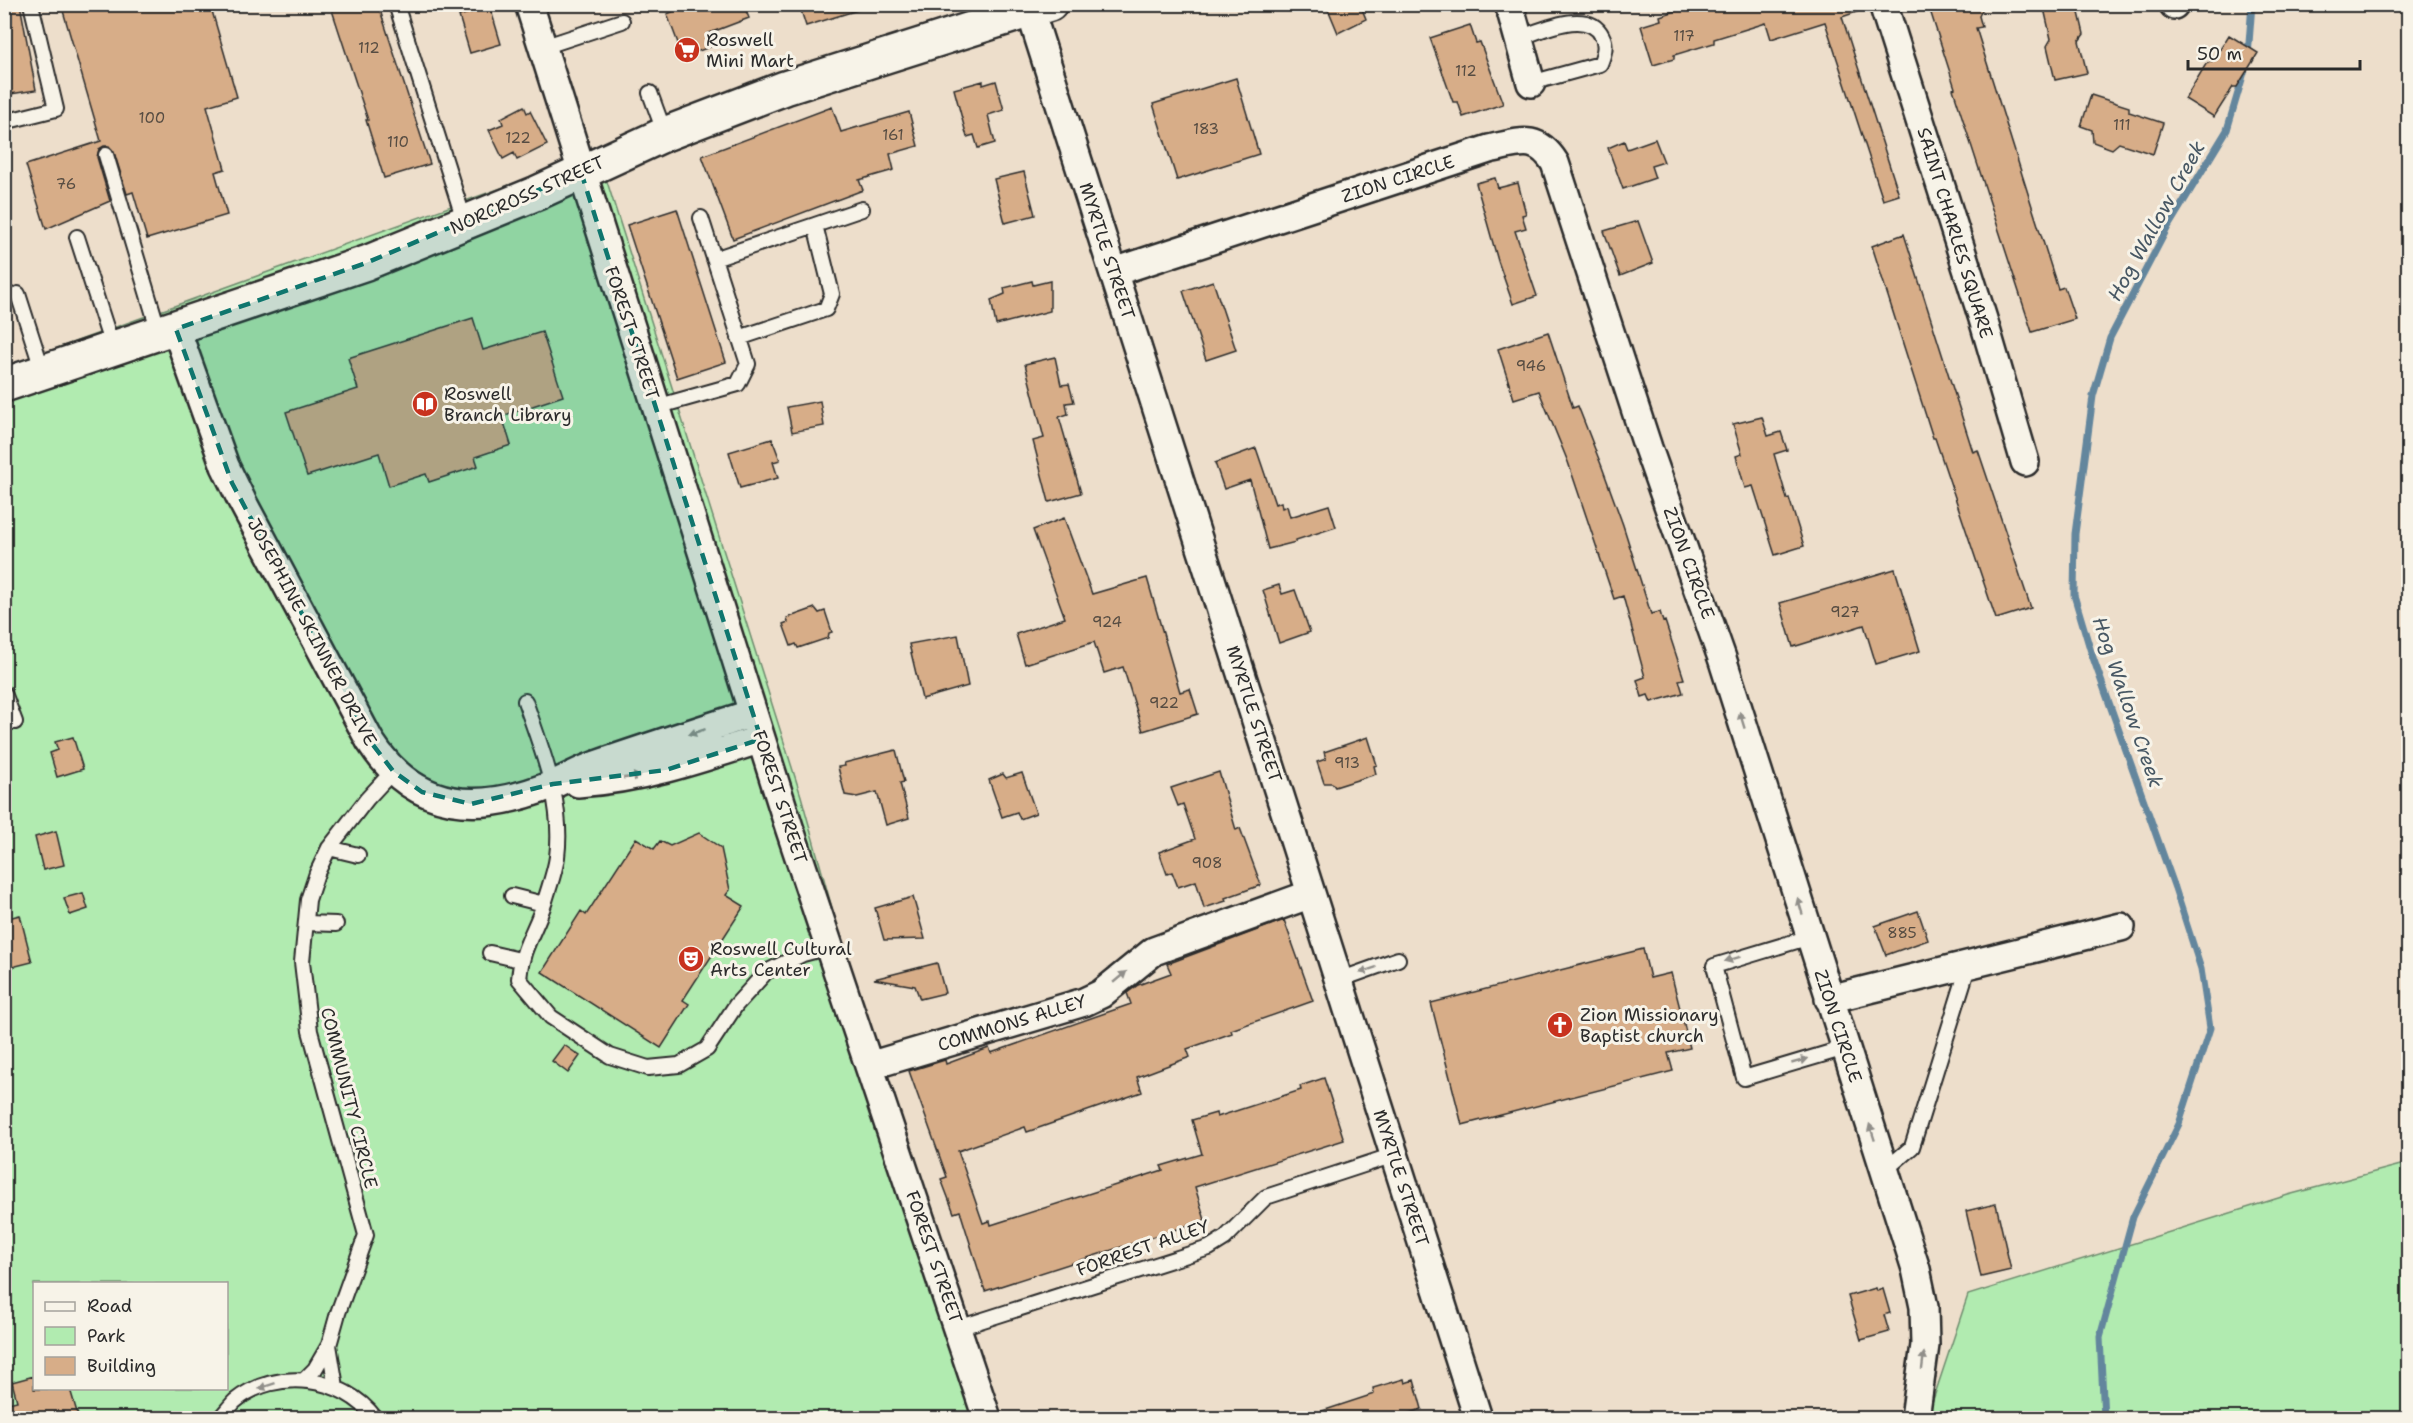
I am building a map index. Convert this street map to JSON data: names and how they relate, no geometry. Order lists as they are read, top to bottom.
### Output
{
  "streets": {
    "street": [
      "ZION CIRCLE",
      "NORCROSS STREET",
      "SAINT CHARLES SQUARE",
      "MYRTLE STREET",
      "FOREST STREET",
      "JOSEPHINE SKINNER DRIVE",
      "COMMONS ALLEY"
    ],
    "lane": ["COMMUNITY CIRCLE", "FORREST ALLEY"]
  },
  "crossings": [
    ["ZION CIRCLE", "MYRTLE STREET"],
    ["NORCROSS STREET", "MYRTLE STREET"],
    ["NORCROSS STREET", "FOREST STREET"],
    ["NORCROSS STREET", "JOSEPHINE SKINNER DRIVE"],
    ["MYRTLE STREET", "COMMONS ALLEY"],
    ["MYRTLE STREET", "FORREST ALLEY"],
    ["FOREST STREET", "JOSEPHINE SKINNER DRIVE"],
    ["FOREST STREET", "COMMONS ALLEY"],
    ["FOREST STREET", "FORREST ALLEY"],
    ["JOSEPHINE SKINNER DRIVE", "COMMUNITY CIRCLE"]
  ],
  "one_way": ["COMMONS ALLEY"],
  "water": ["Hog Wallow Creek"],
  "places": {
    "supermarket": ["Roswell Mini Mart"],
    "library": ["Roswell Branch Library"],
    "theatre": ["Roswell Cultural Arts Center"],
    "church": ["Zion Missionary Baptist church"]
  },
  "house_numbers": [
    "117",
    "112",
    "112",
    "100",
    "111",
    "183",
    "161",
    "122",
    "110",
    "76",
    "946",
    "927",
    "924",
    "922",
    "913",
    "908",
    "885"
  ],
  "legend": ["Road", "Park", "Building"],
  "scale_bar": "50 m"
}
